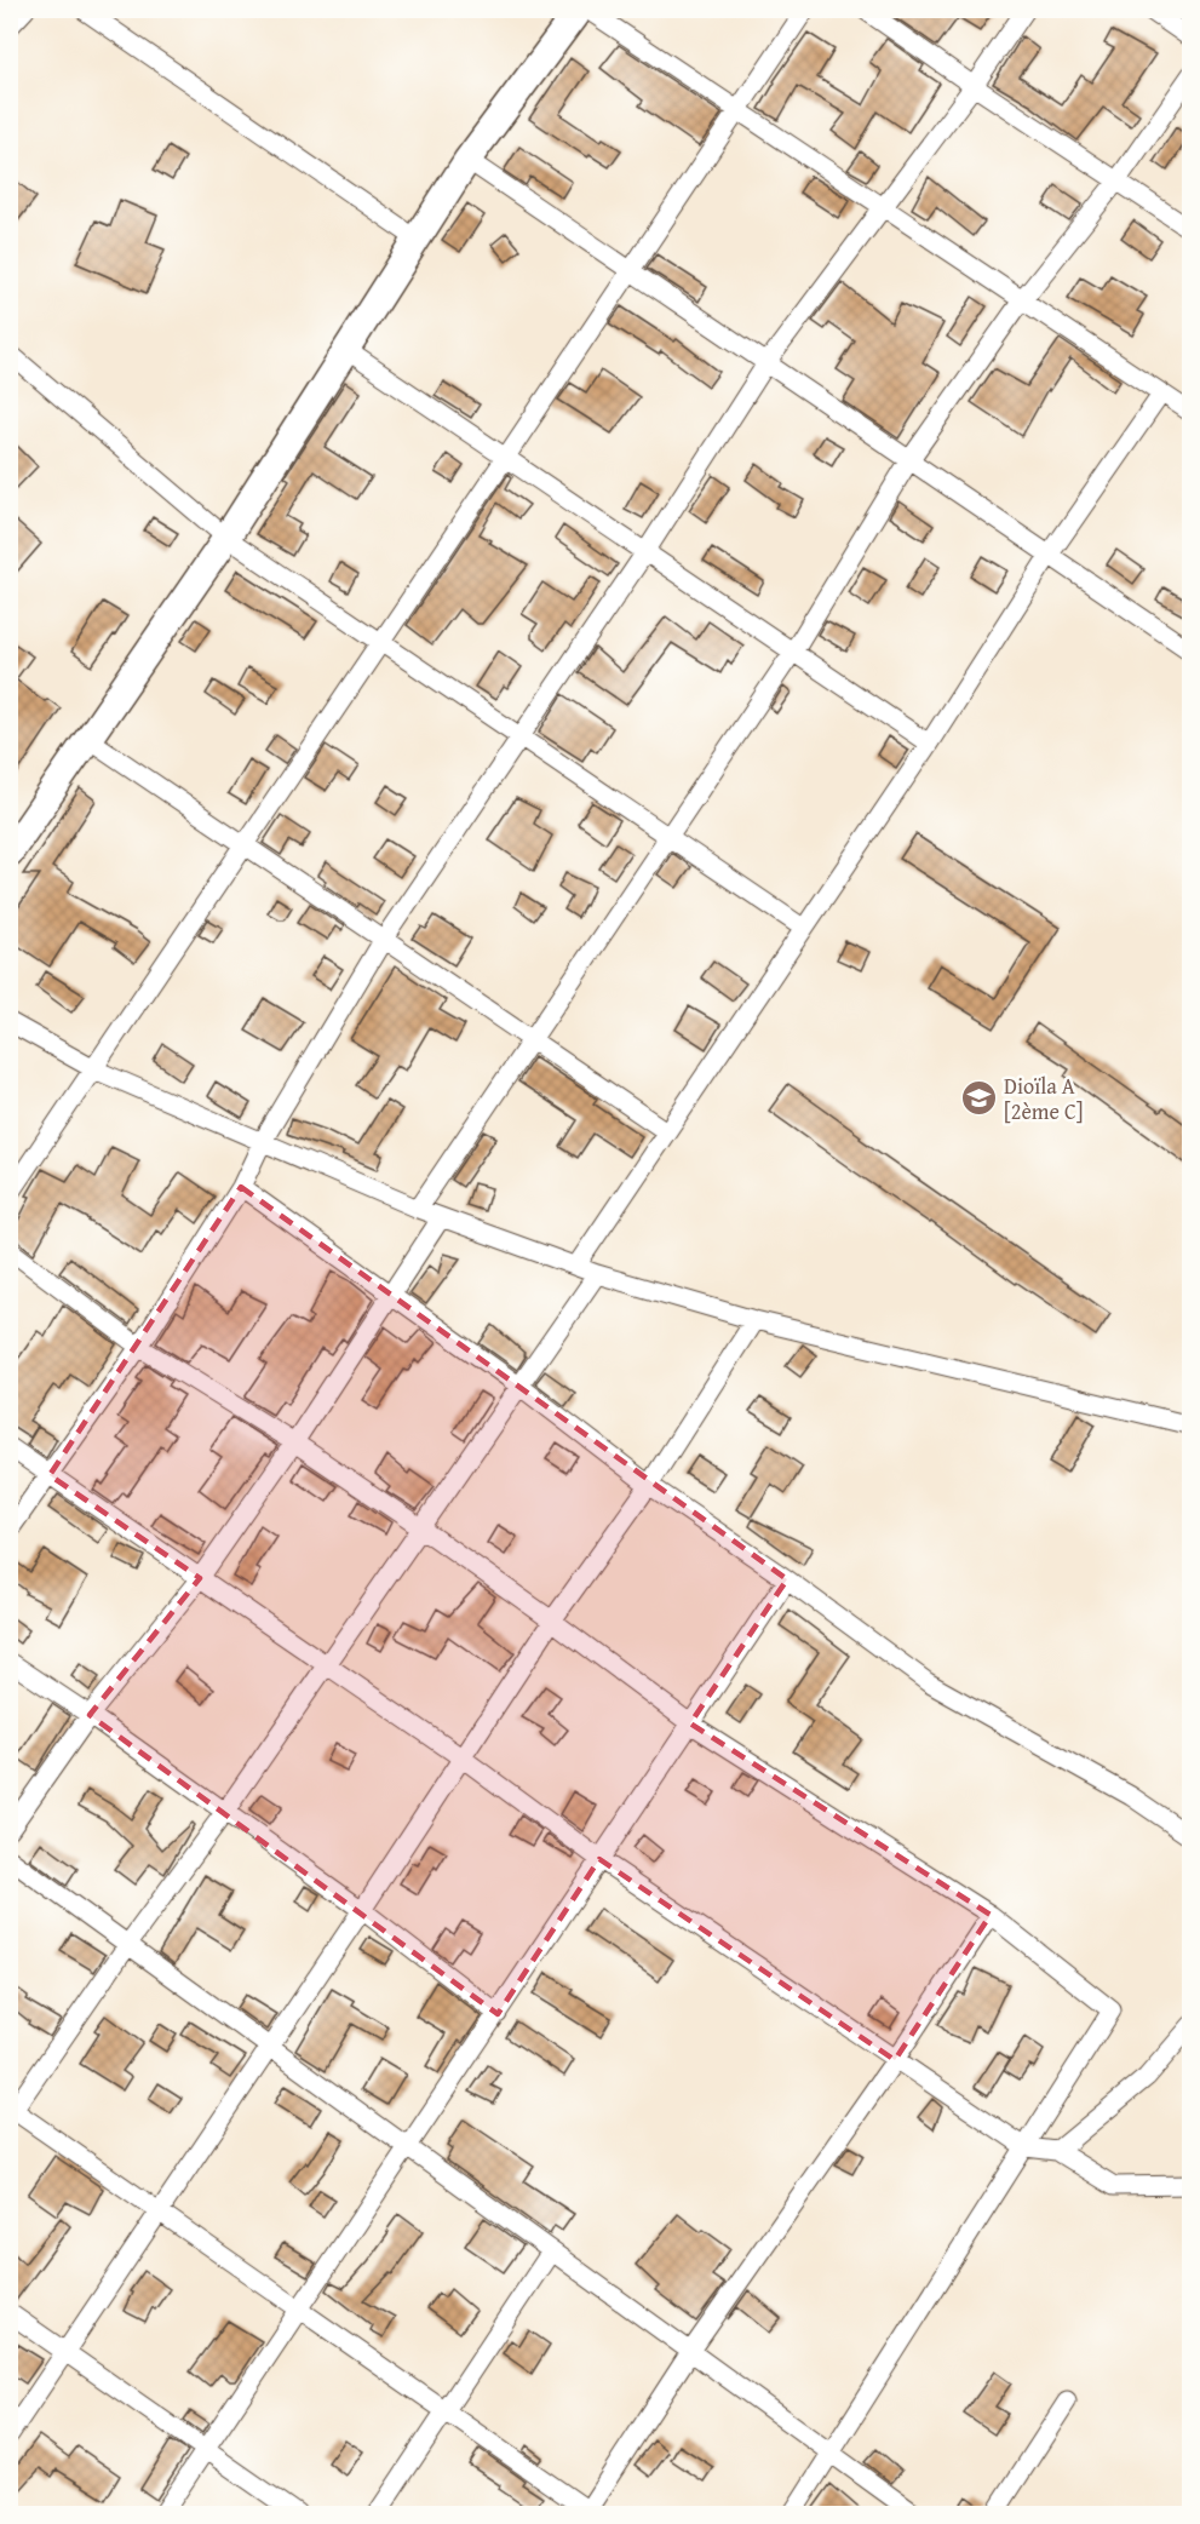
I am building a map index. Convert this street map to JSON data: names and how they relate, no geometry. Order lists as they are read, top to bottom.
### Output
{
  "places": {
    "school or university": ["Dioïla A [2ème C]"]
  }
}
